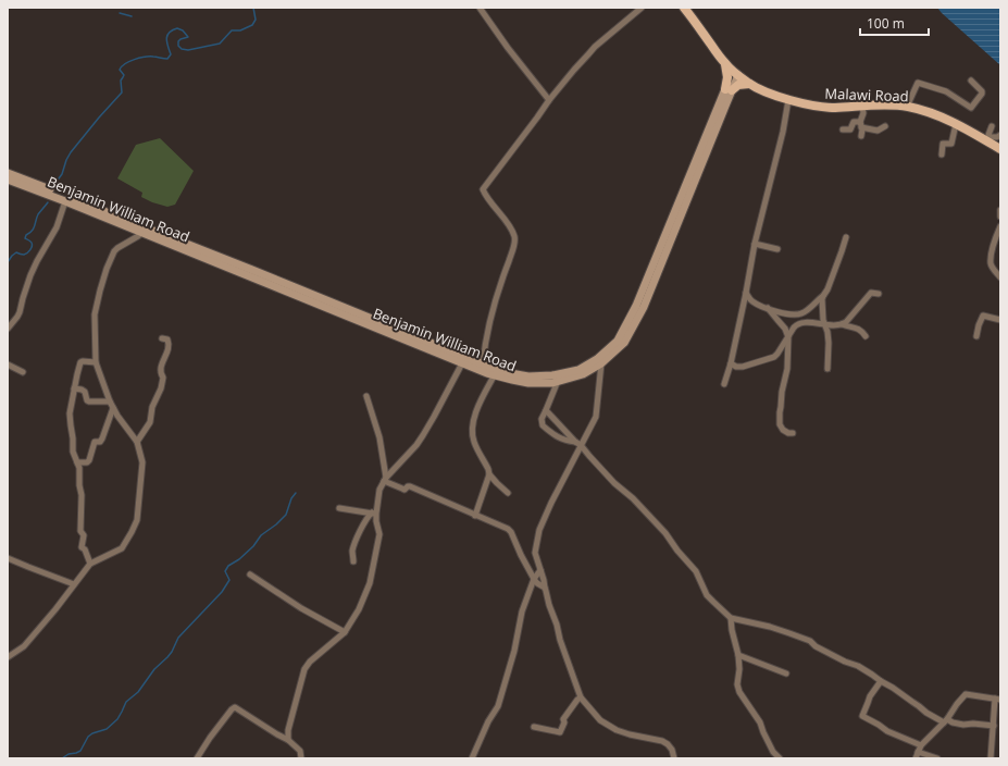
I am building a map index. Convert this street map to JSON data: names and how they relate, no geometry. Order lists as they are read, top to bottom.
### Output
{
  "streets": {
    "main road": ["Malawi Road", "Benjamin William Road"]
  },
  "crossings": [
    ["Malawi Road", "Benjamin William Road"]
  ],
  "scale_bar": "100 m"
}
